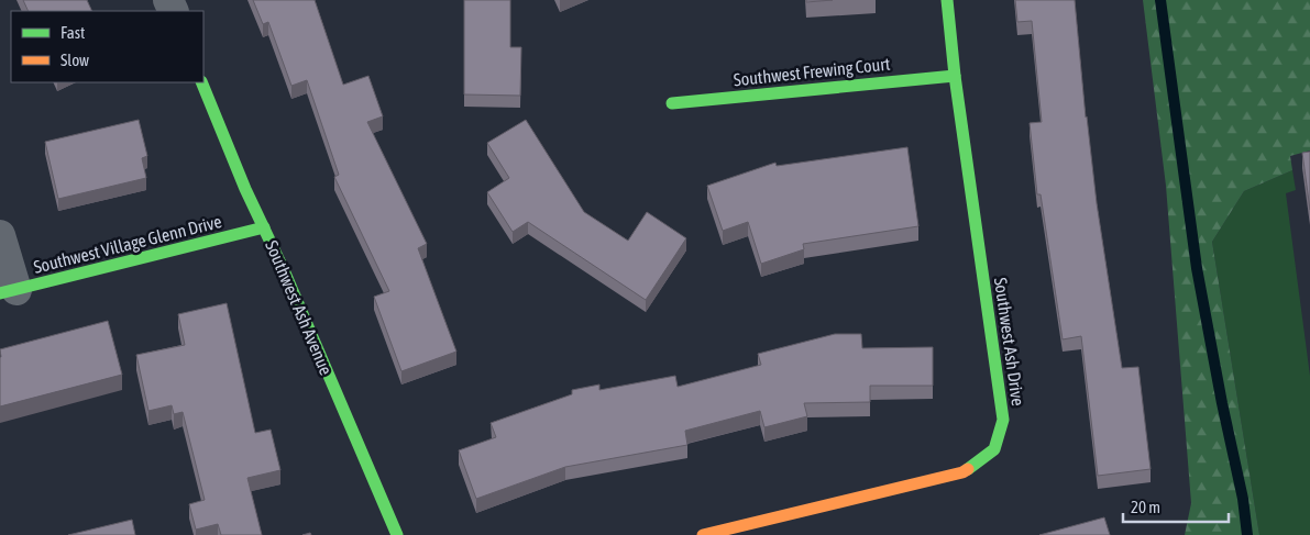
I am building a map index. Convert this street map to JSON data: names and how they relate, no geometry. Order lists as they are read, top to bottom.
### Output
{
  "streets": {
    "street": [
      "Southwest Frewing Court",
      "Southwest Village Glenn Drive",
      "Southwest Ash Avenue",
      "Southwest Ash Drive"
    ]
  },
  "crossings": [
    ["Southwest Frewing Court", "Southwest Ash Drive"],
    ["Southwest Village Glenn Drive", "Southwest Ash Avenue"]
  ],
  "legend": ["Fast", "Slow"],
  "scale_bar": "20 m"
}
